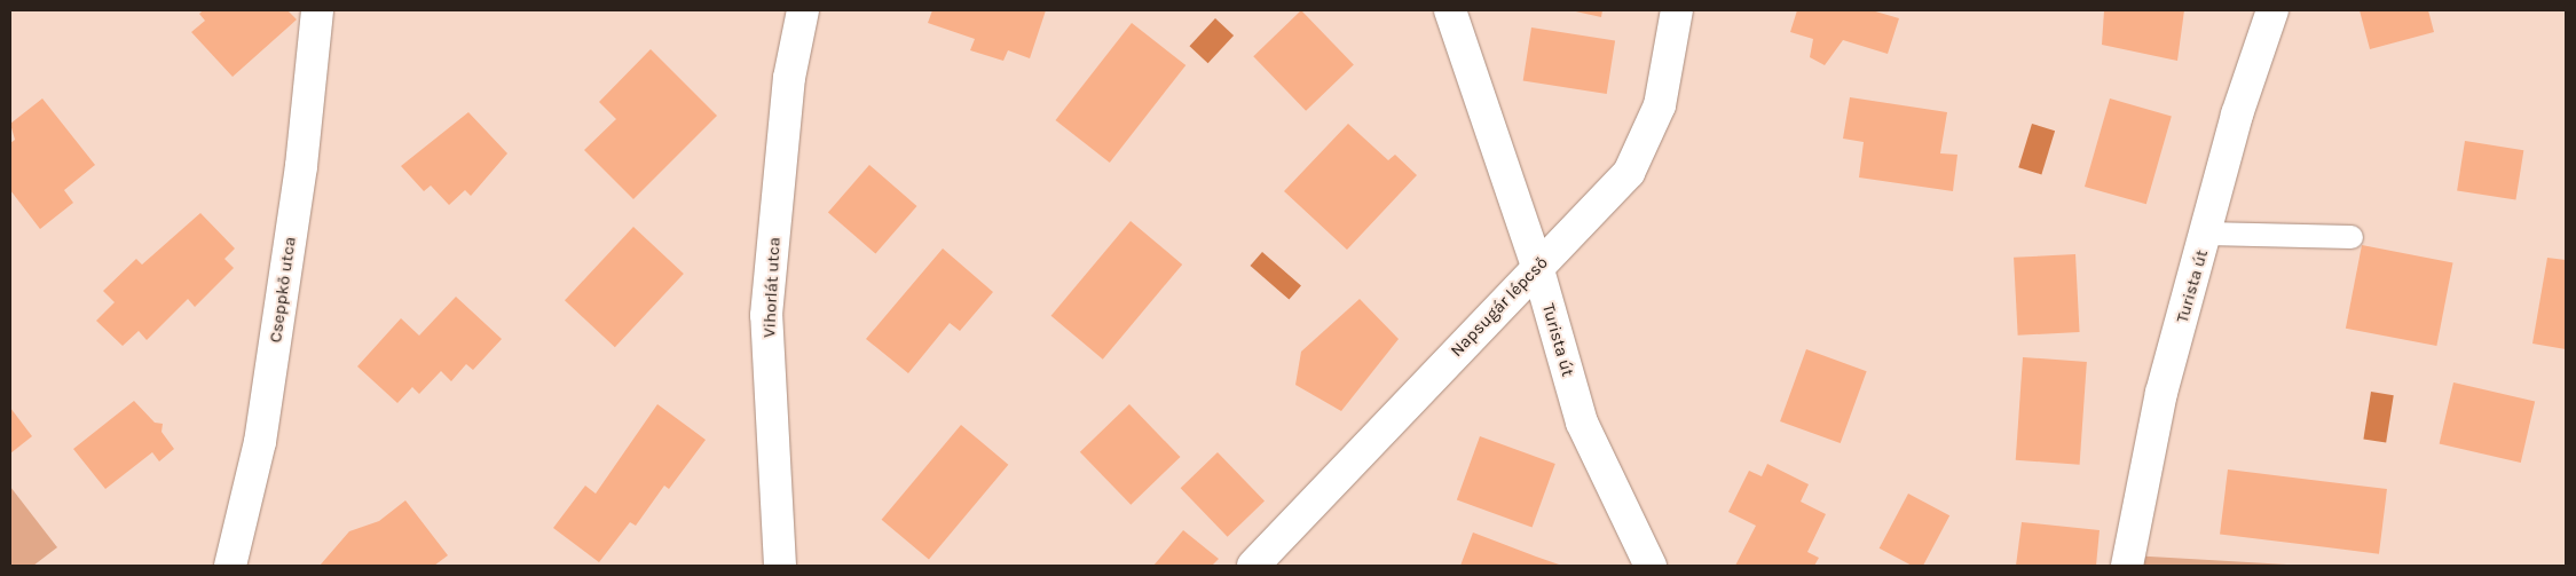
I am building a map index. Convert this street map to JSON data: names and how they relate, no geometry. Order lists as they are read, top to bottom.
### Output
{
  "streets": {
    "street": [
      "Turista út",
      "Vihorlát utca",
      "Cseppkő utca",
      "Napsugár lépcső"
    ]
  },
  "crossings": [
    ["Turista út", "Napsugár lépcső"]
  ]
}
